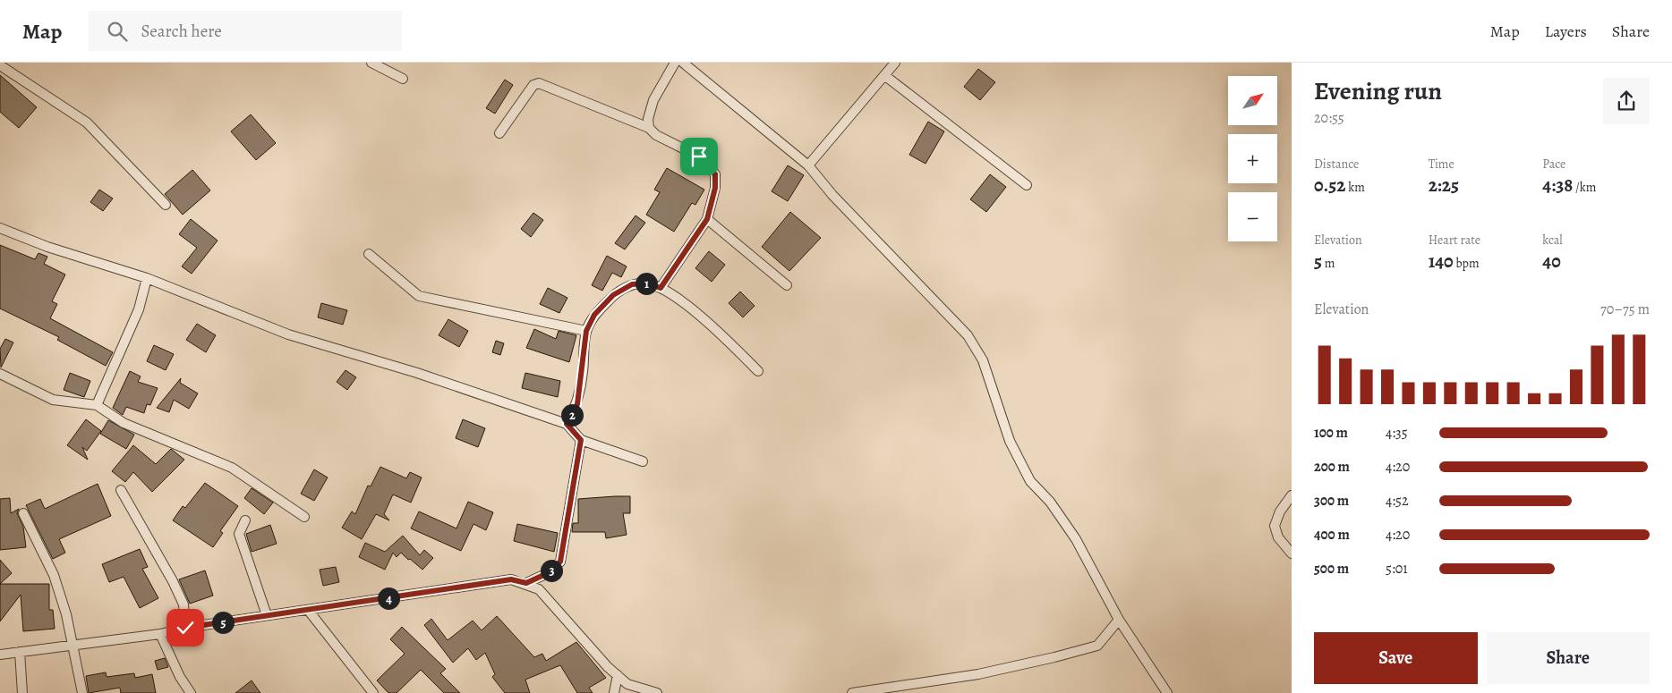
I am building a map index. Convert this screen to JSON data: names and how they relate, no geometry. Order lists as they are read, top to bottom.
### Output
{
  "north": "top right",
  "page": {
    "header": "Map",
    "search": "Search here",
    "nav": ["Map", "Layers", "Share"],
    "heading": ["Evening run", "20:55"],
    "map_buttons": ["+", "−"],
    "stats": [
      ["Distance", "0.52 km"],
      ["Time", "2:25"],
      ["Pace", "4:38 /km"],
      ["Elevation", "5 m"],
      ["Heart rate", "140 bpm"],
      ["kcal", "40"]
    ],
    "pins": [
      "1",
      "2",
      "3",
      "4",
      "5"
    ],
    "chart": ["Elevation", "70–75 m"],
    "list": [
      {
        "name": "100 m",
        "note": "4:35"
      },
      {
        "name": "200 m",
        "note": "4:20"
      },
      {
        "name": "300 m",
        "note": "4:52"
      },
      {
        "name": "400 m",
        "note": "4:20"
      },
      {
        "name": "500 m",
        "note": "5:01"
      }
    ],
    "buttons": ["Save", "Share"]
  }
}
